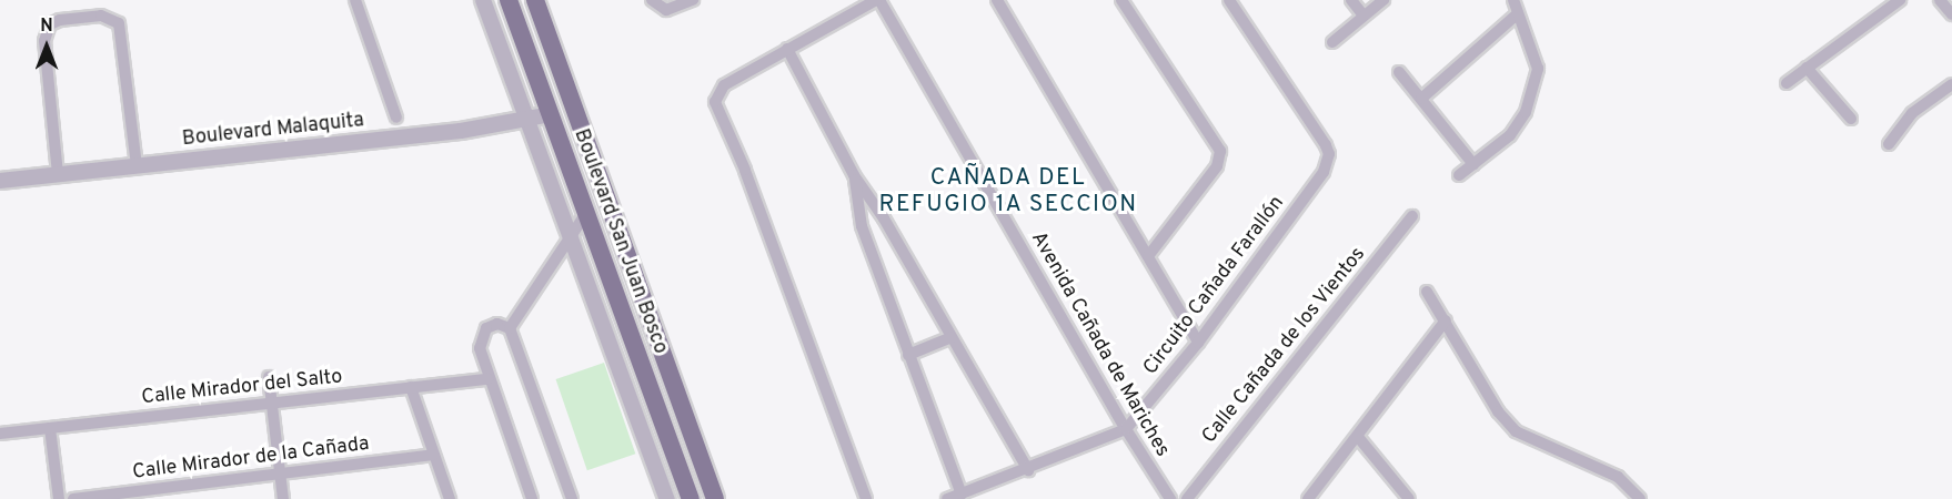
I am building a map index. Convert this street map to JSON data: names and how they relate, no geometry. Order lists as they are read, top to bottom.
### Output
{
  "streets": {
    "main road": ["Boulevard San Juan Bosco"],
    "street": [
      "Boulevard Malaquita",
      "Circuito Cañada Farallón",
      "Avenida Cañada de Mariches",
      "Calle Cañada de los Vientos",
      "Calle Mirador del Salto",
      "Calle Mirador de la Cañada"
    ]
  },
  "crossings": [
    ["Boulevard Malaquita", "Boulevard San Juan Bosco"],
    ["Circuito Cañada Farallón", "Avenida Cañada de Mariches"]
  ],
  "districts": ["CAÑADA DEL REFUGIO 1A SECCION"],
  "north": "top"
}
